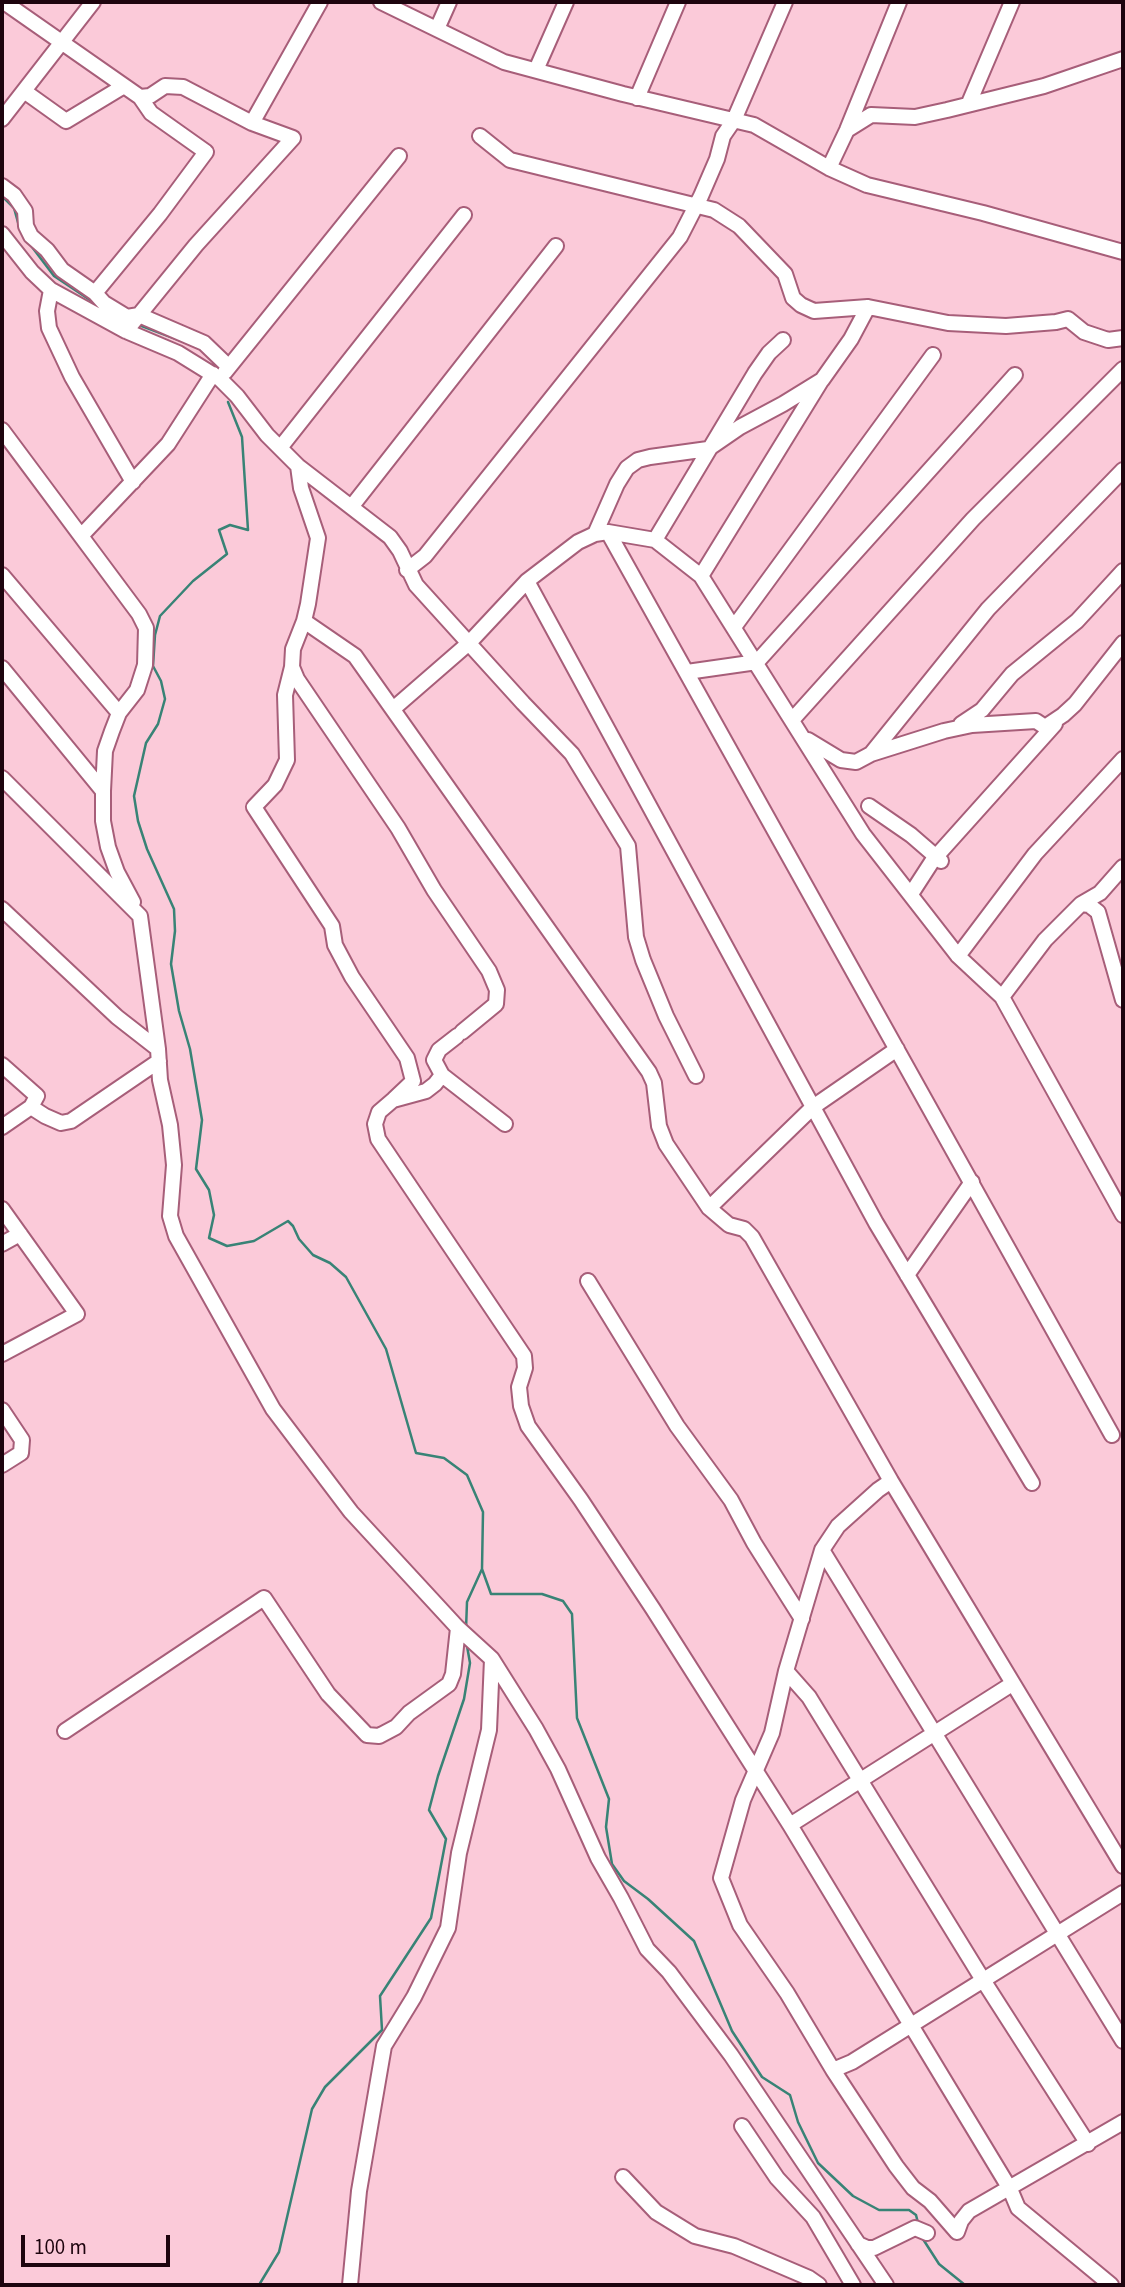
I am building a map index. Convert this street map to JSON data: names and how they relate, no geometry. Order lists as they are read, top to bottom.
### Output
{
  "scale_bar": "100 m"
}
